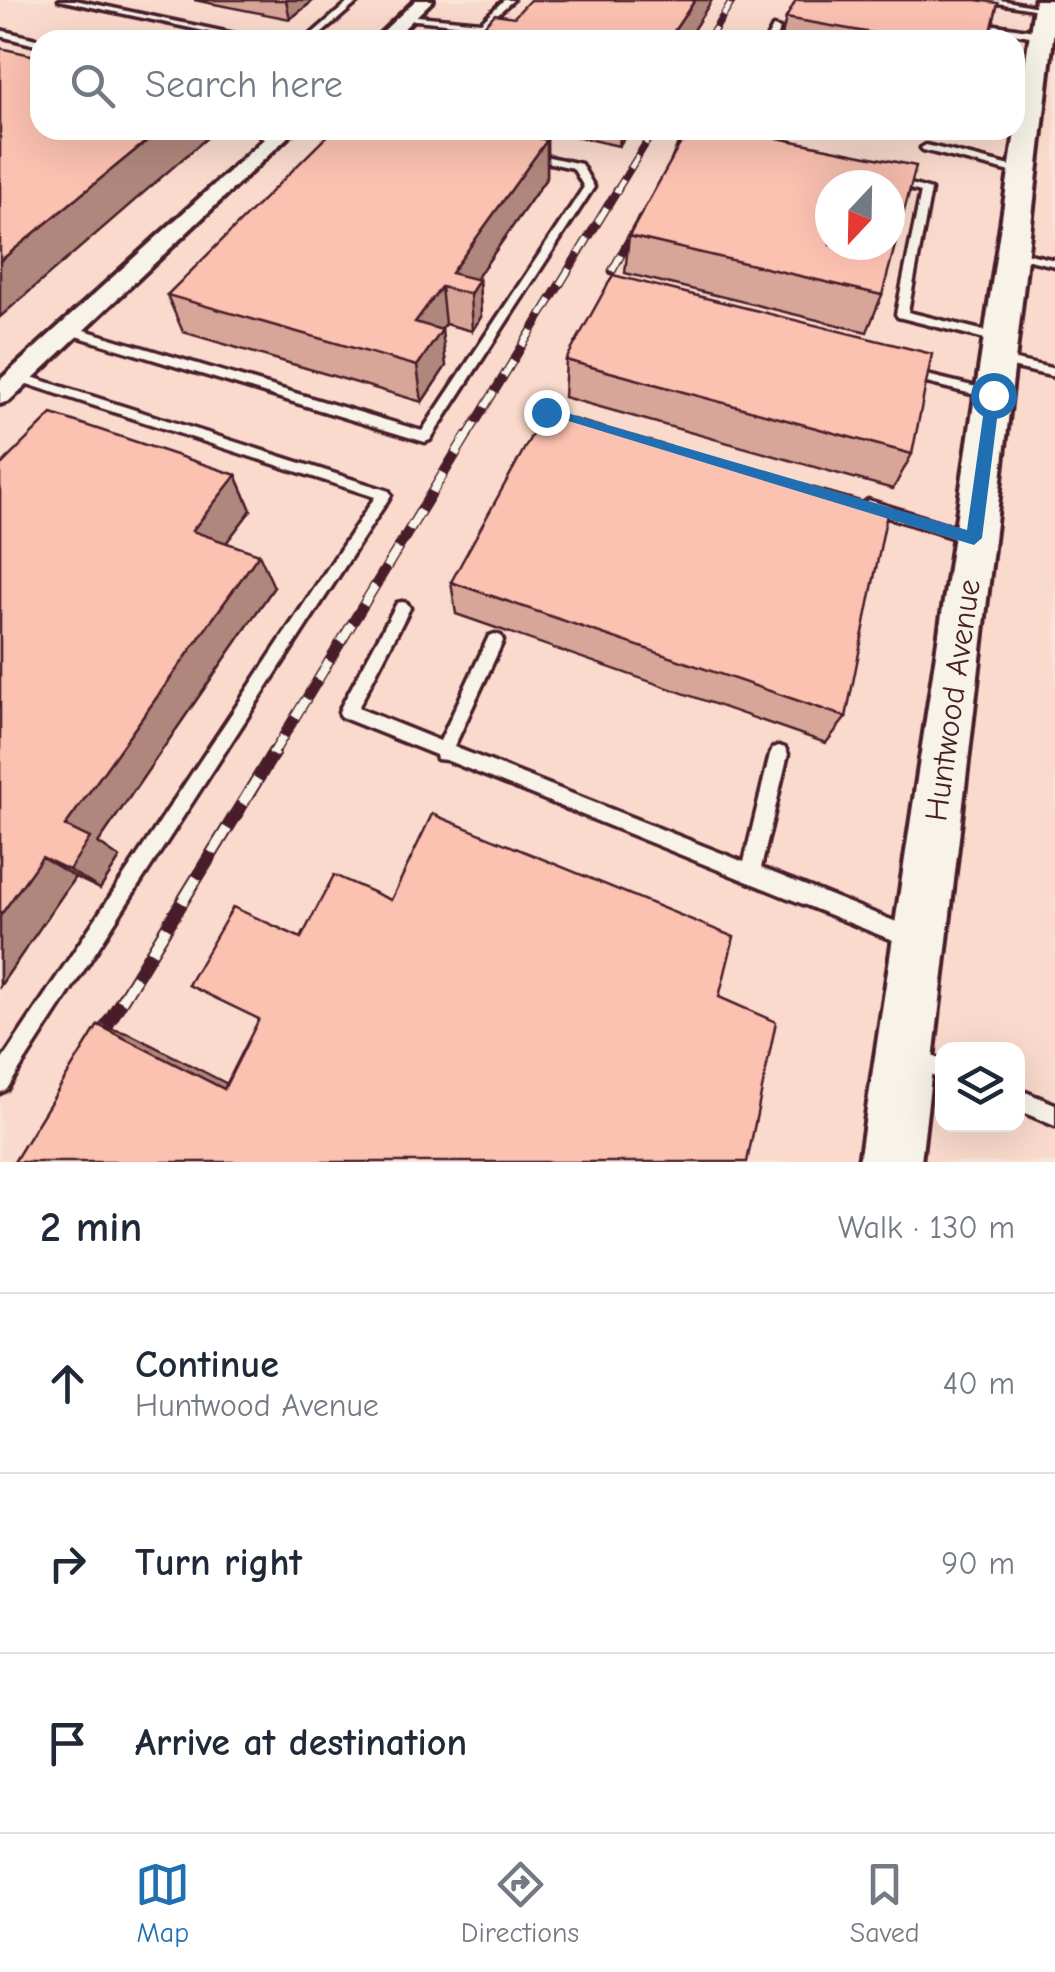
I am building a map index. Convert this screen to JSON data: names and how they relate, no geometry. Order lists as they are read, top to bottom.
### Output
{
  "streets": {
    "street": ["Huntwood Avenue"]
  },
  "north": "bottom",
  "page": {
    "search": "Search here",
    "heading": ["2 min", "Walk · 130 m"],
    "list": [
      ["Continue", "Huntwood Avenue", "40 m"],
      ["Turn right", "90 m"],
      "Arrive at destination"
    ],
    "nav": ["Map", "Directions", "Saved"]
  }
}
